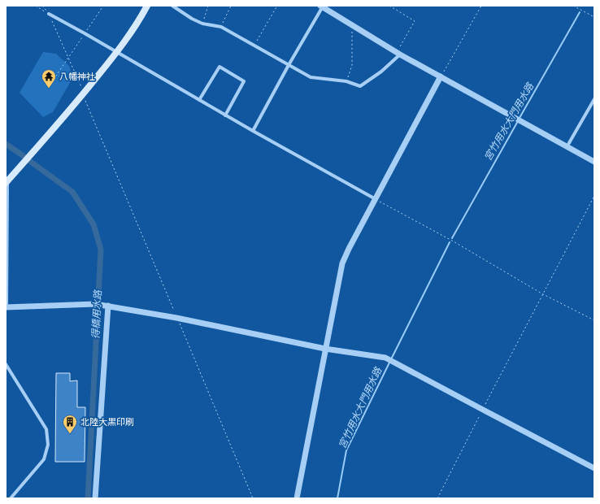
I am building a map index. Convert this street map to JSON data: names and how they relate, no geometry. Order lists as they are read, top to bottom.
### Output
{
  "water": ["宮竹用水大門用水路", "得橋用水路"],
  "places": {
    "temple": ["八幡神社"],
    "building": ["北陸大黒印刷"]
  }
}
